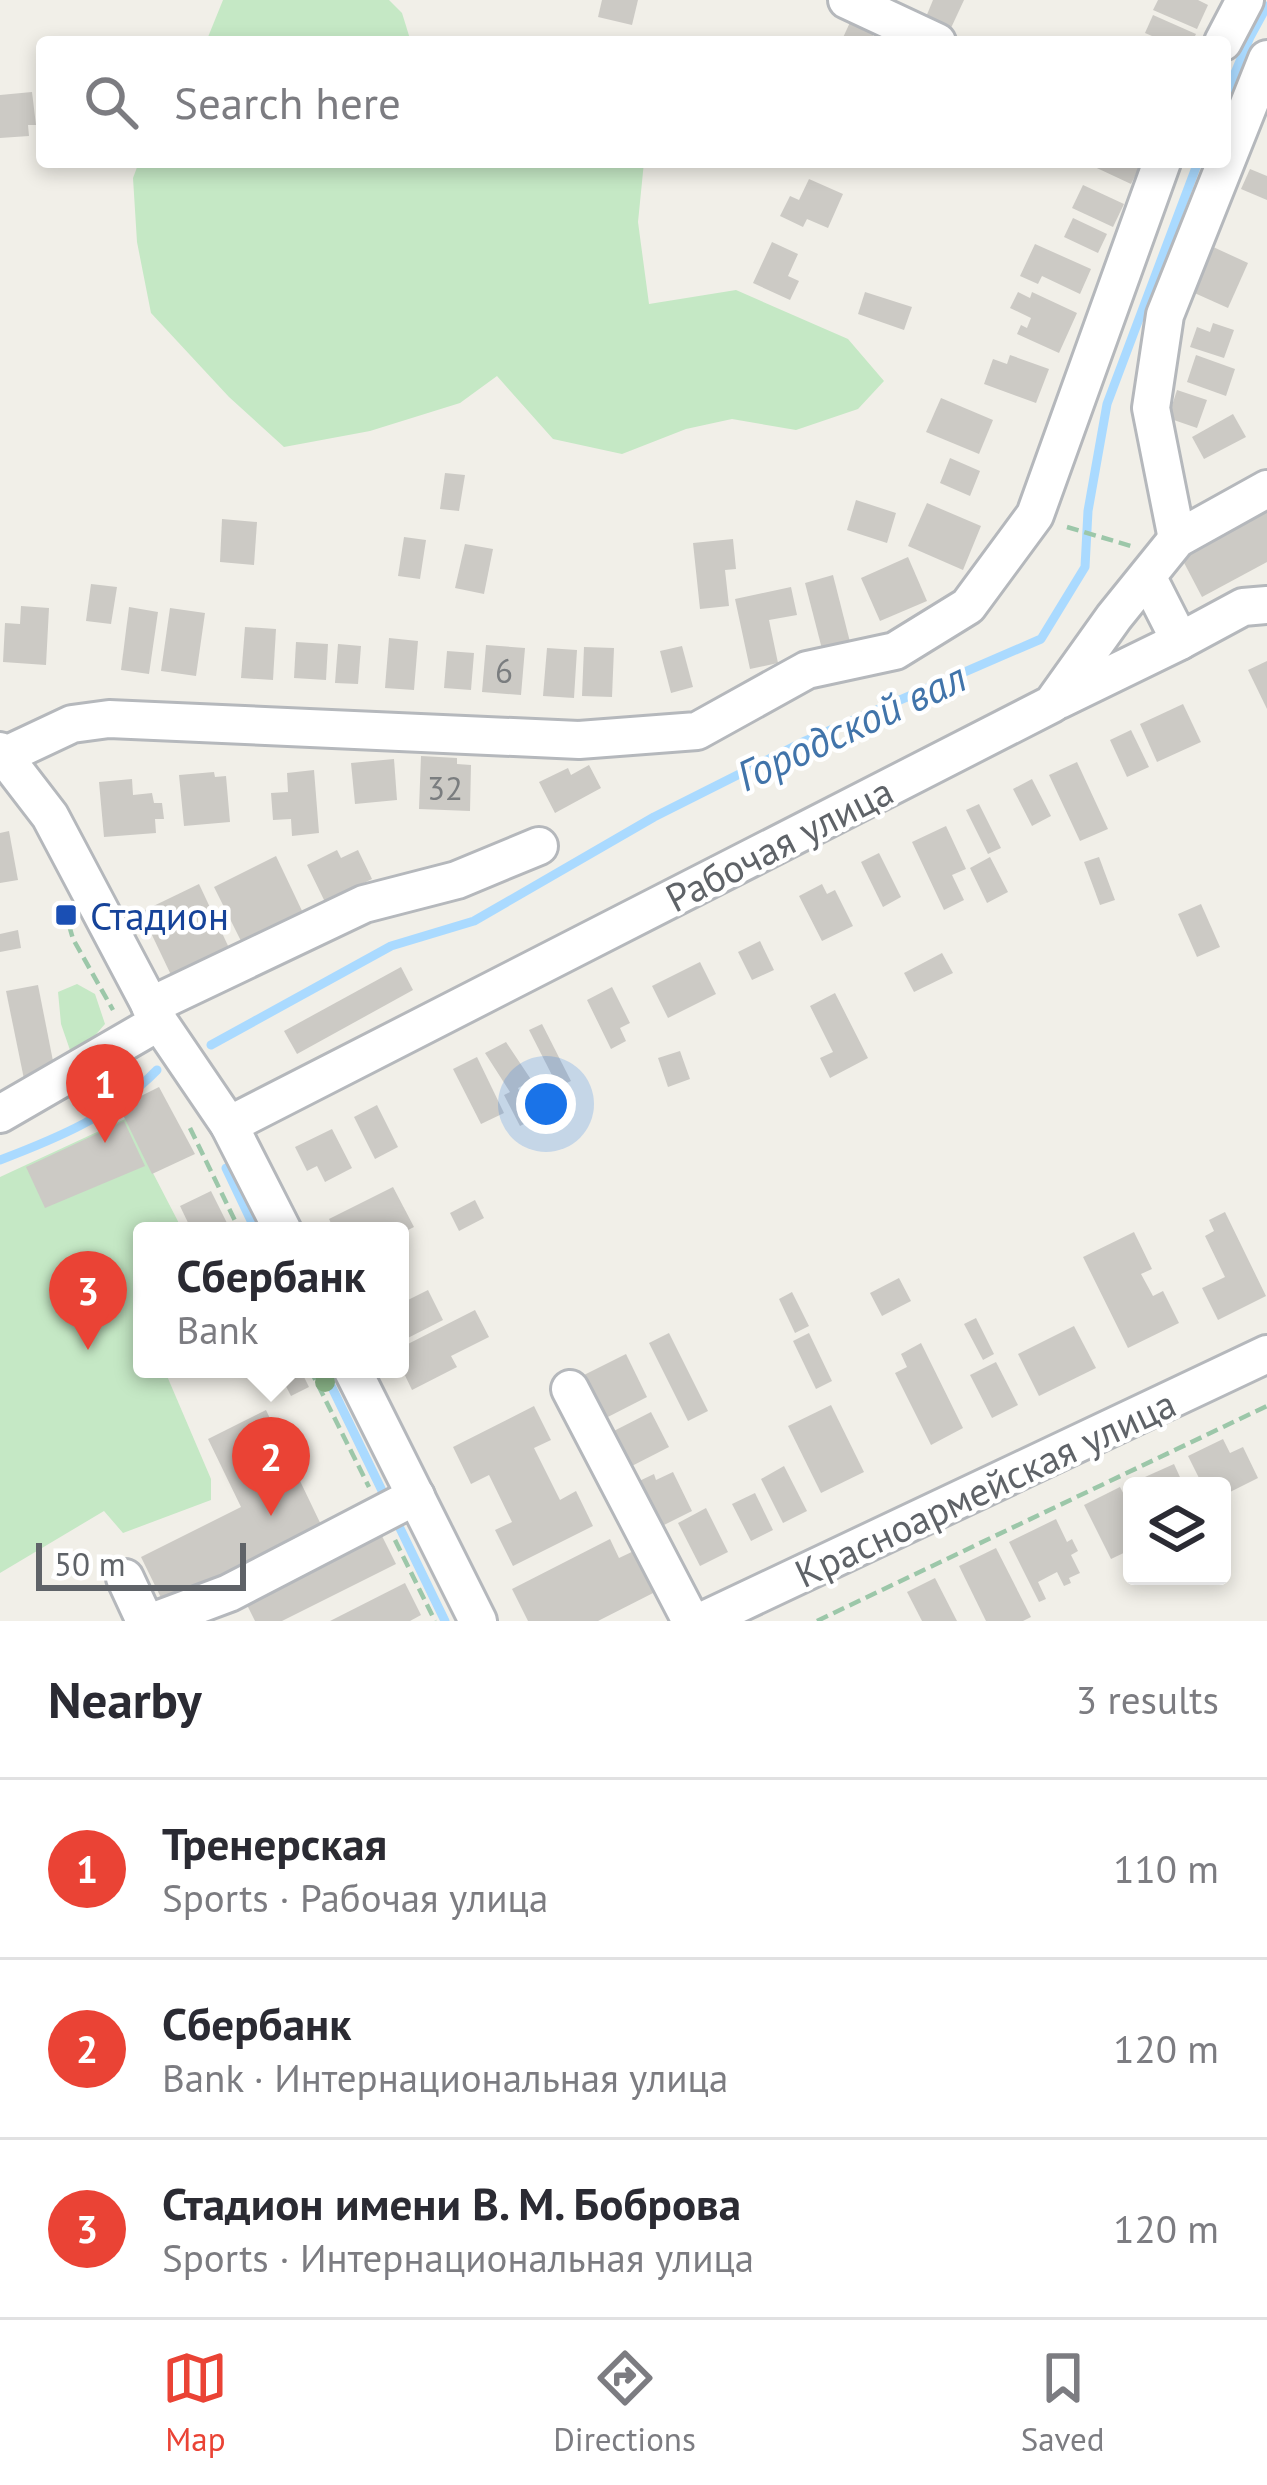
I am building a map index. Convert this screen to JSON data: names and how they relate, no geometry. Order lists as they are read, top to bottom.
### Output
{
  "streets": {
    "street": ["Рабочая улица", "Красноармейская улица"]
  },
  "water": ["Городской вал"],
  "places": {
    "transit": ["Стадион"]
  },
  "house_numbers": ["6", "32"],
  "scale_bar": "50 m",
  "page": {
    "search": "Search here",
    "pins": ["1", "3", "2"],
    "popup": ["Сбербанк", "Bank"],
    "scale": "50 m",
    "heading": ["Nearby", "3 results"],
    "list": [
      {
        "mark": "1",
        "name": "Тренерская",
        "note": "Sports · Рабочая улица",
        "value": "110 m"
      },
      {
        "mark": "2",
        "name": "Сбербанк",
        "note": "Bank · Интернациональная улица",
        "value": "120 m"
      },
      {
        "mark": "3",
        "name": "Стадион имени В. М. Боброва",
        "note": "Sports · Интернациональная улица",
        "value": "120 m"
      }
    ],
    "nav": ["Map", "Directions", "Saved"]
  }
}
